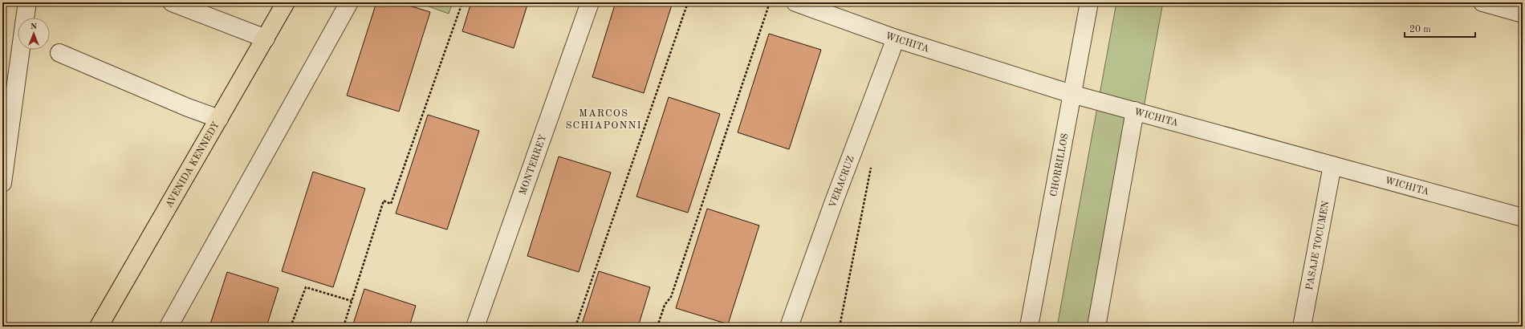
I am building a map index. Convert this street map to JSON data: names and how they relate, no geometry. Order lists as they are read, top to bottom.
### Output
{
  "streets": {
    "main road": ["AVENIDA KENNEDY"],
    "street": [
      "WICHITA",
      "MONTERREY",
      "CHORRILLOS",
      "VERACRUZ",
      "PASAJE TOCUMEN"
    ]
  },
  "crossings": [
    ["WICHITA", "CHORRILLOS"],
    ["WICHITA", "VERACRUZ"],
    ["WICHITA", "PASAJE TOCUMEN"]
  ],
  "districts": ["MARCOS SCHIAPONNI"],
  "scale_bar": "20 m",
  "north": "top"
}
